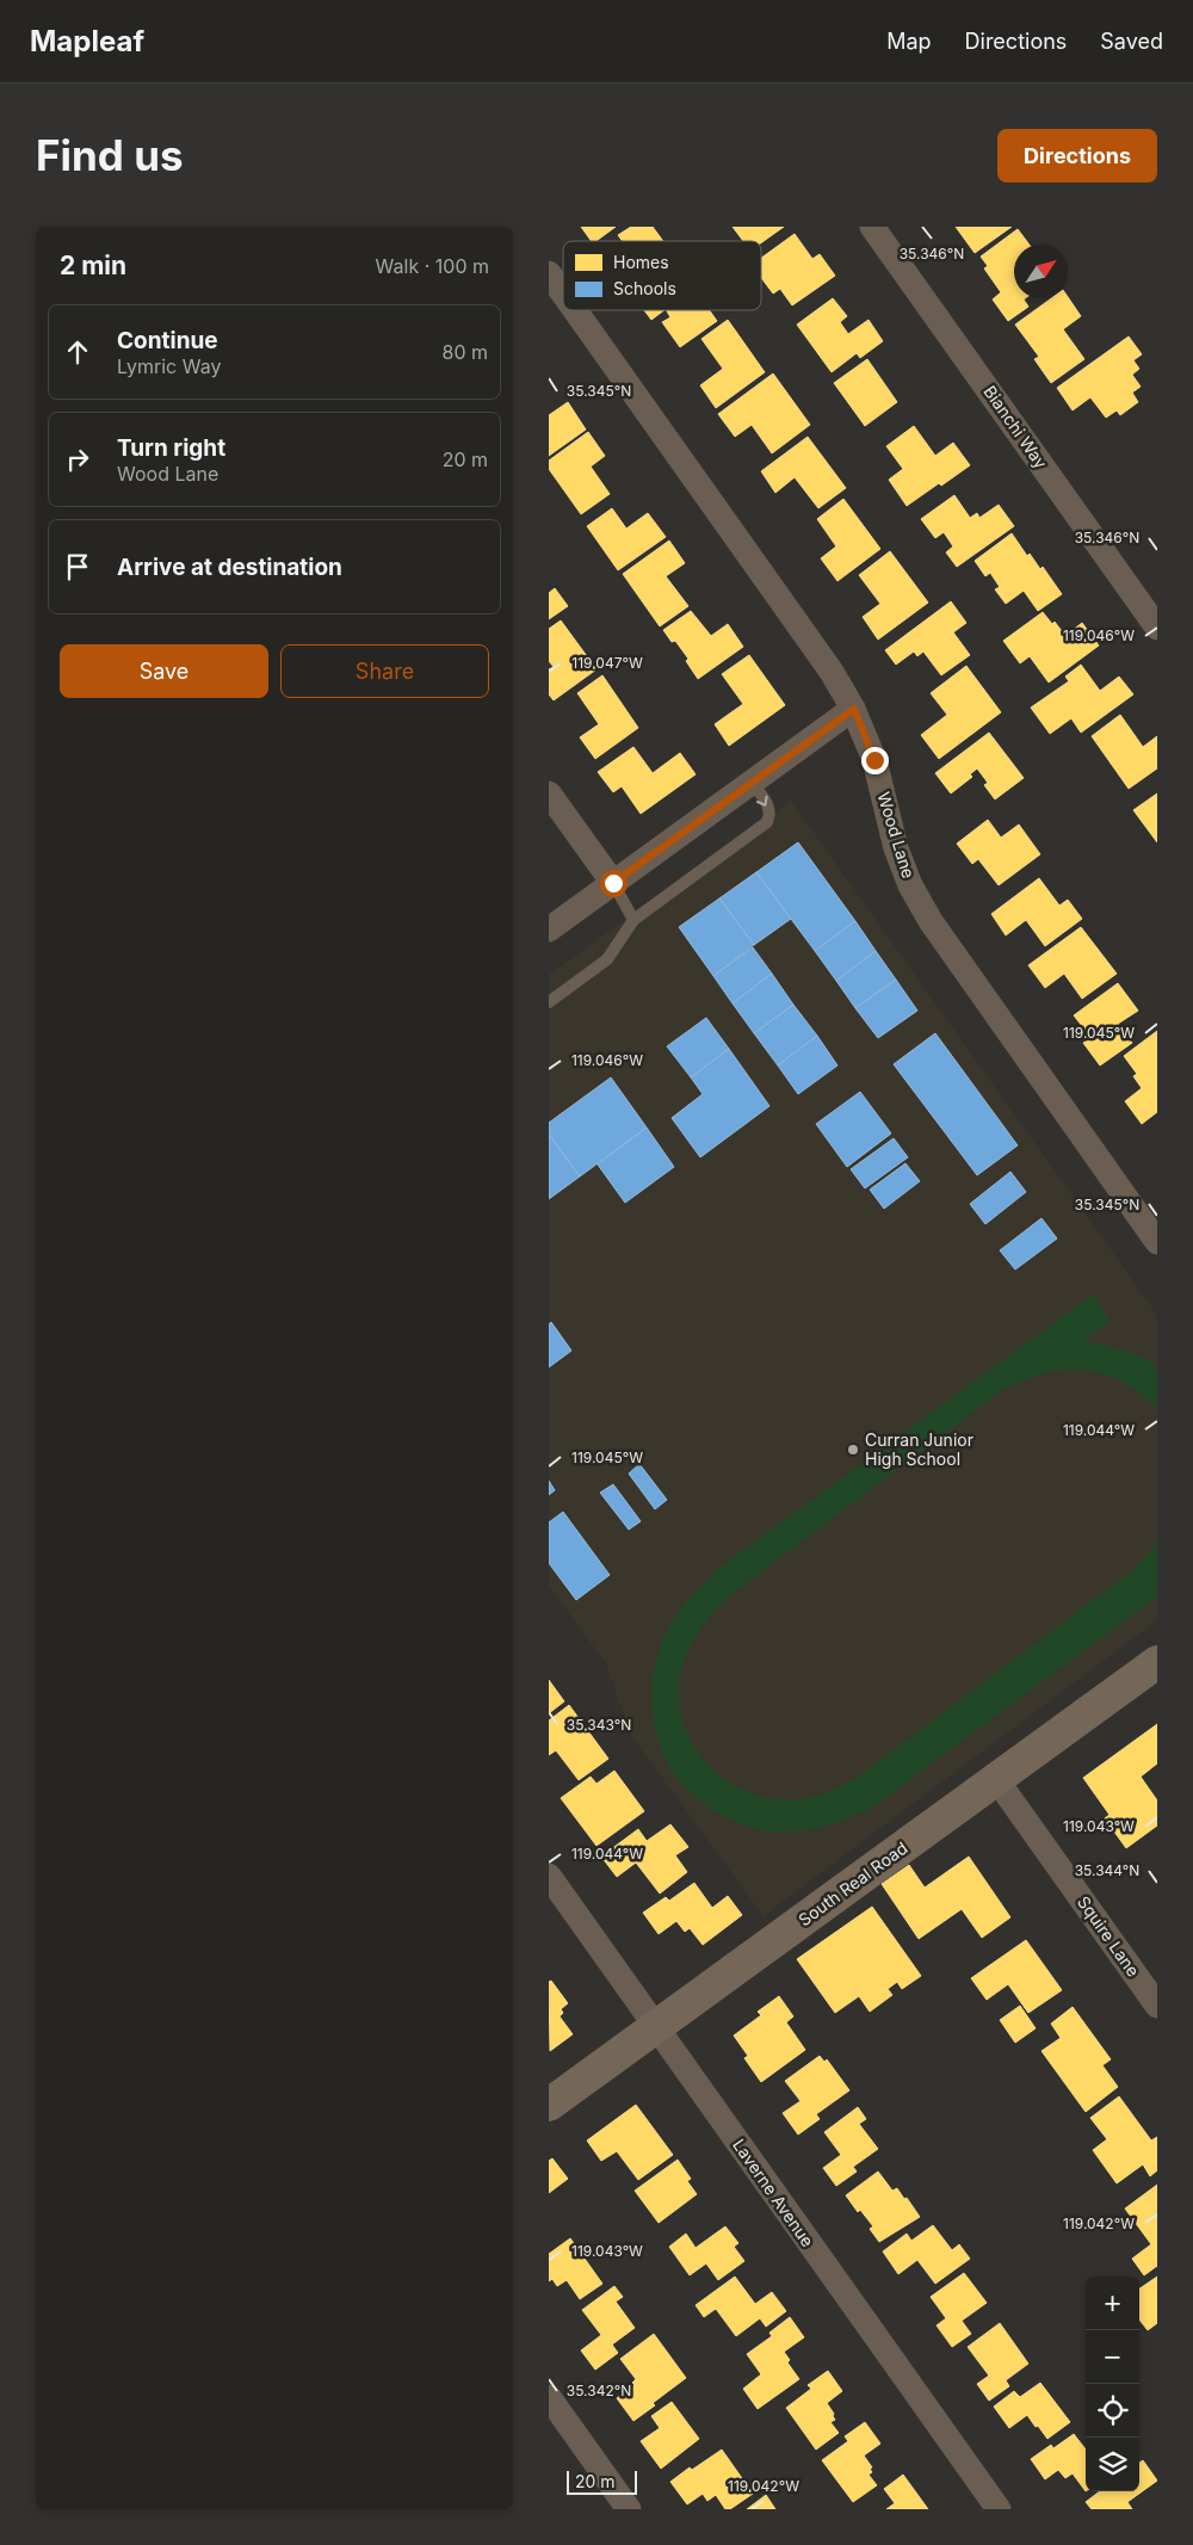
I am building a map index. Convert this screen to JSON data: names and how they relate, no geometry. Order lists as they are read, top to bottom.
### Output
{
  "streets": {
    "street": [
      "Bianchi Way",
      "Wood Lane",
      "South Real Road",
      "Squire Lane",
      "Laverne Avenue"
    ]
  },
  "crossings": [
    ["South Real Road", "Squire Lane"],
    ["South Real Road", "Laverne Avenue"]
  ],
  "places": ["Curran Junior High School"],
  "legend": ["Homes", "Schools"],
  "scale_bar": "20 m",
  "north": "top right",
  "page": {
    "header": "Mapleaf",
    "nav": ["Map", "Directions", "Saved"],
    "buttons": [
      "Directions",
      ["Save", "Share"]
    ],
    "title": "Find us",
    "heading": ["2 min", "Walk · 100 m"],
    "list": [
      ["Continue", "Lymric Way", "80 m"],
      ["Turn right", "Wood Lane", "20 m"],
      "Arrive at destination"
    ],
    "map_buttons": ["+", "−"],
    "scale": "20 m"
  },
  "coordinates": [
    "35.346°N",
    "35.345°N",
    "119.046°W",
    "119.047°W",
    "119.045°W",
    "119.044°W",
    "35.343°N",
    "119.043°W",
    "35.344°N",
    "119.042°W",
    "35.342°N"
  ]
}
